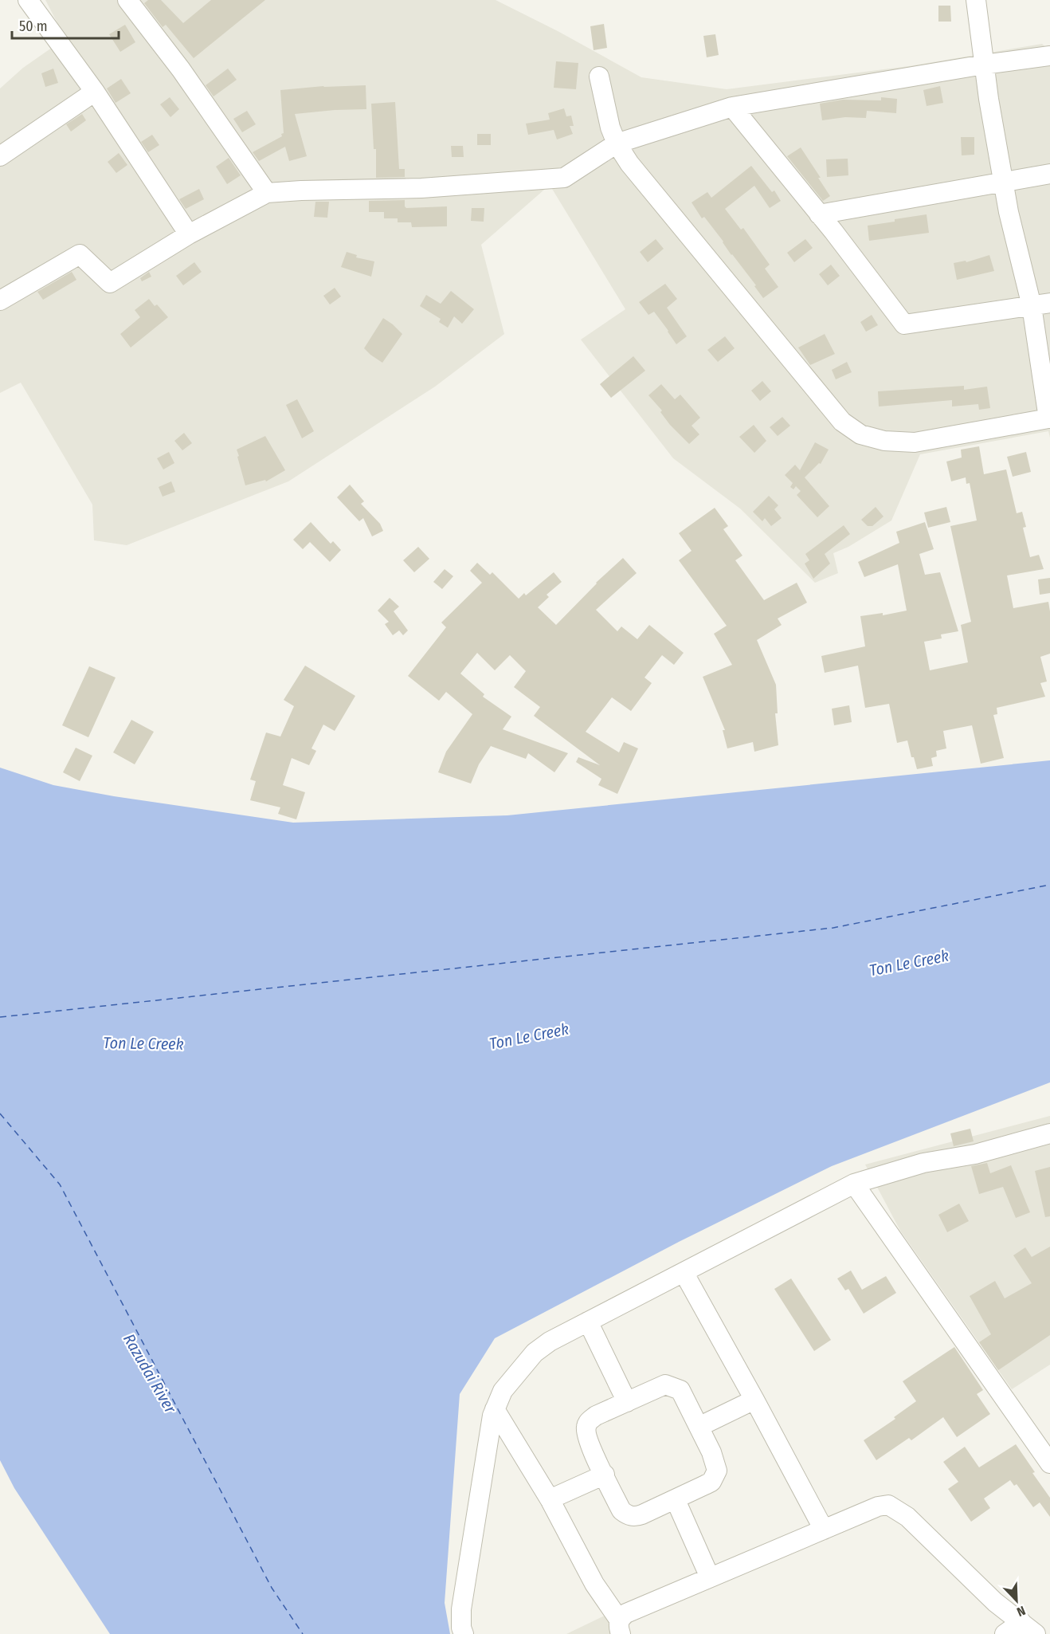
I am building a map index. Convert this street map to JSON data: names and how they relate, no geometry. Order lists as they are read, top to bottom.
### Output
{
  "water": ["Ton Le Creek", "Razudai River"],
  "scale_bar": "50 m",
  "north": "bottom right"
}
